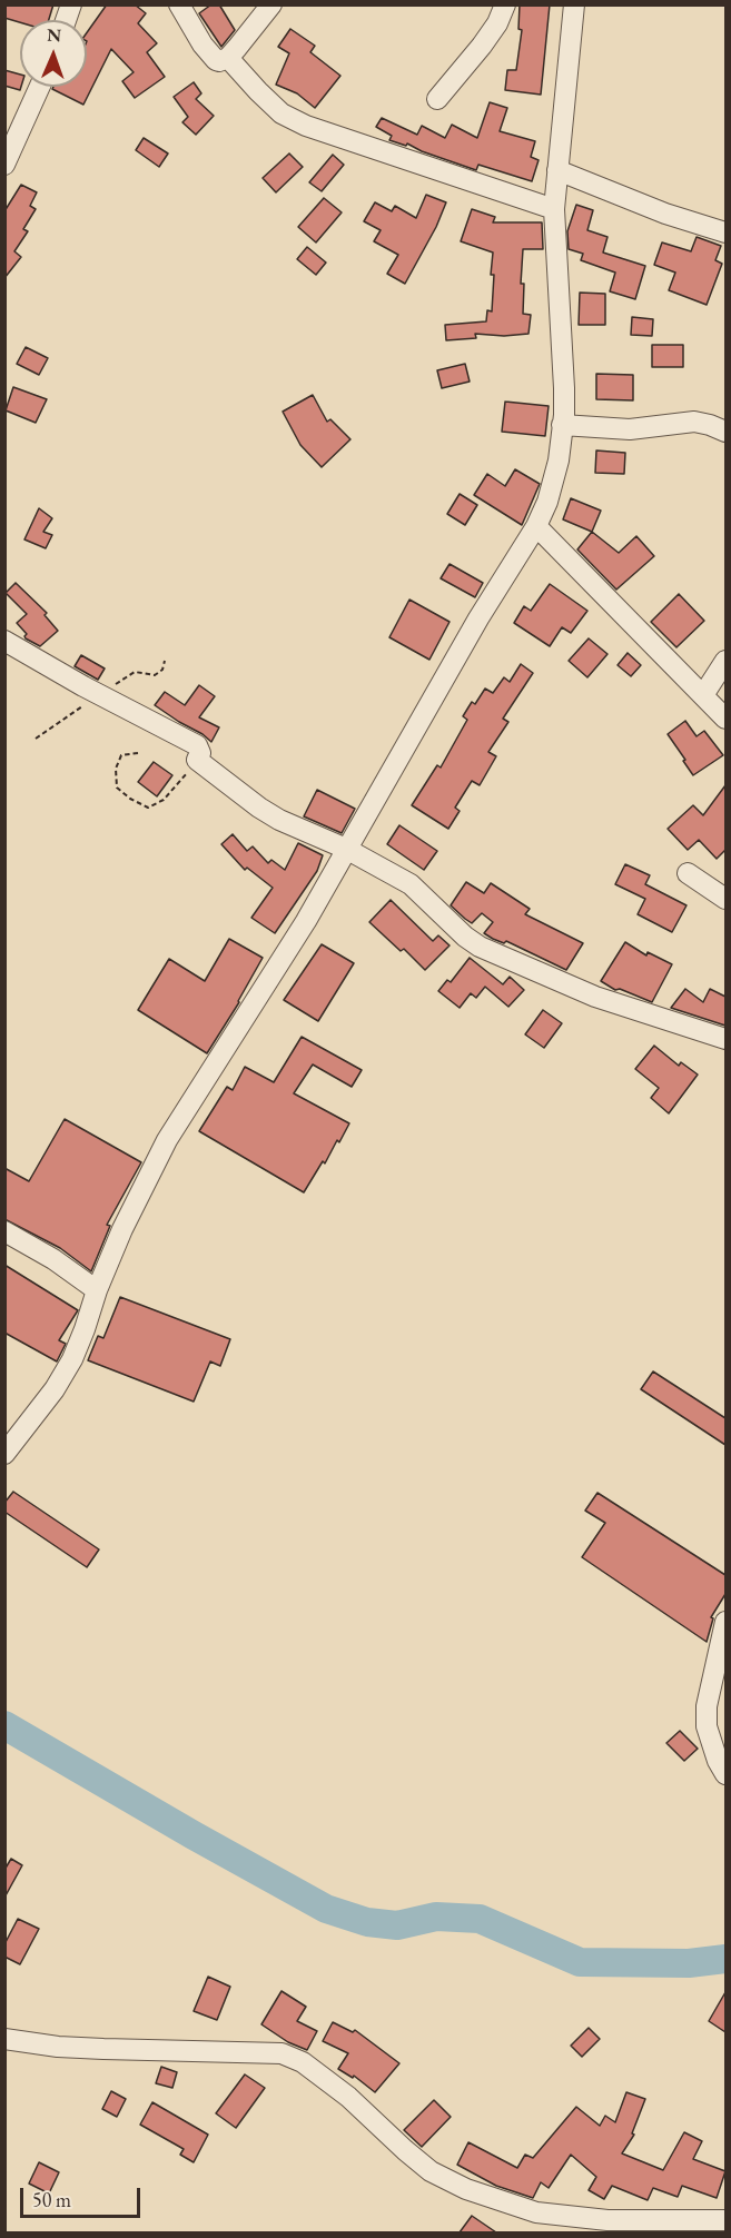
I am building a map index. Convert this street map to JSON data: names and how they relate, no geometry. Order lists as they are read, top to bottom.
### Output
{
  "scale_bar": "50 m",
  "north": "top"
}
